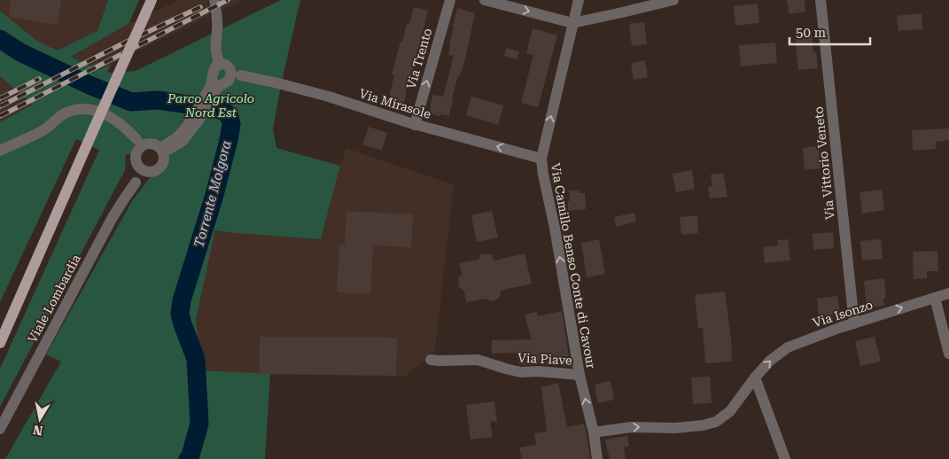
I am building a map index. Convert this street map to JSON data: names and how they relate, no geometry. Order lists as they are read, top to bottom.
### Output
{
  "streets": {
    "street": [
      "Via Trento",
      "Via Mirasole",
      "Via Vittorio Veneto",
      "Via Camillo Benso Conte di Cavour",
      "Viale Lombardia",
      "Via Isonzo",
      "Via Piave"
    ]
  },
  "crossings": [
    ["Via Trento", "Via Mirasole"],
    ["Via Mirasole", "Via Camillo Benso Conte di Cavour"],
    ["Via Vittorio Veneto", "Via Isonzo"],
    ["Via Camillo Benso Conte di Cavour", "Via Isonzo"],
    ["Via Camillo Benso Conte di Cavour", "Via Piave"]
  ],
  "one_way": [
    "Via Trento",
    "Via Mirasole",
    "Via Camillo Benso Conte di Cavour",
    "Via Isonzo"
  ],
  "water": ["Torrente Molgora"],
  "parks": ["Parco Agricolo Nord Est"],
  "scale_bar": "50 m",
  "north": "bottom"
}
